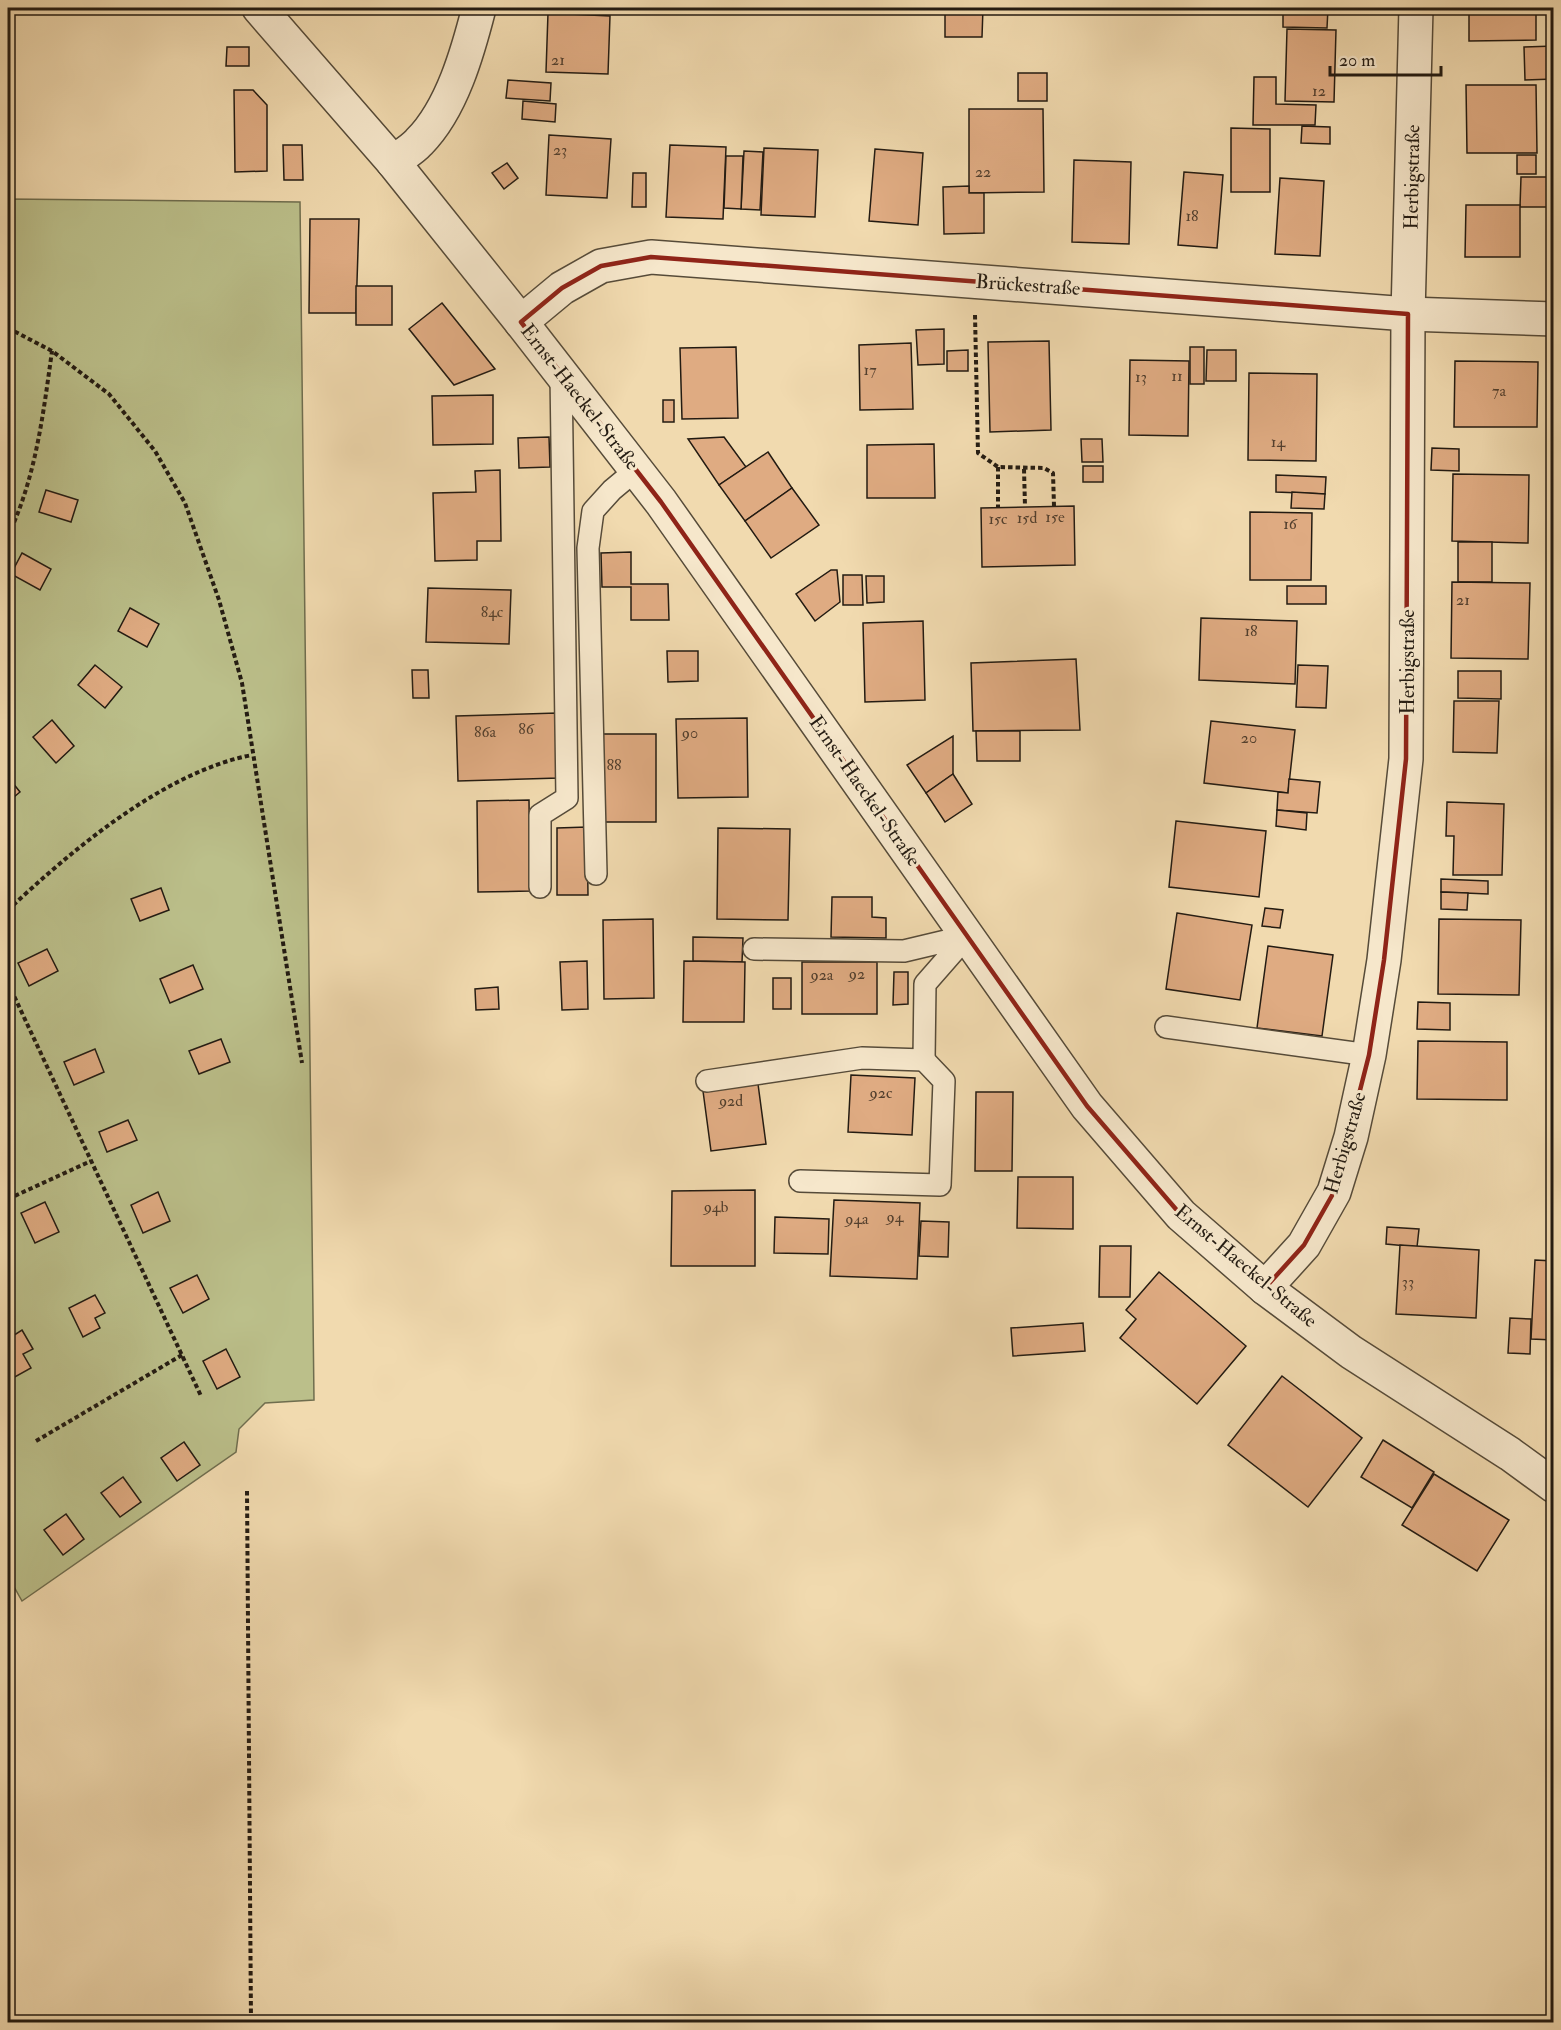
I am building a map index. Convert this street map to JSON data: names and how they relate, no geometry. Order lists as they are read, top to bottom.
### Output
{
  "streets": {
    "street": ["Herbigstraße", "Brückestraße", "Ernst-Haeckel-Straße"]
  },
  "crossings": [
    ["Herbigstraße", "Brückestraße"],
    ["Herbigstraße", "Ernst-Haeckel-Straße"],
    ["Brückestraße", "Ernst-Haeckel-Straße"]
  ],
  "house_numbers": [
    "21",
    "12",
    "23",
    "22",
    "18",
    "17",
    "11",
    "13",
    "7a",
    "14",
    "15e",
    "15d",
    "15c",
    "16",
    "21",
    "84c",
    "18",
    "86",
    "86a",
    "90",
    "20",
    "88",
    "92",
    "92a",
    "92c",
    "92d",
    "94b",
    "94",
    "94a",
    "33"
  ],
  "scale_bar": "20 m"
}
